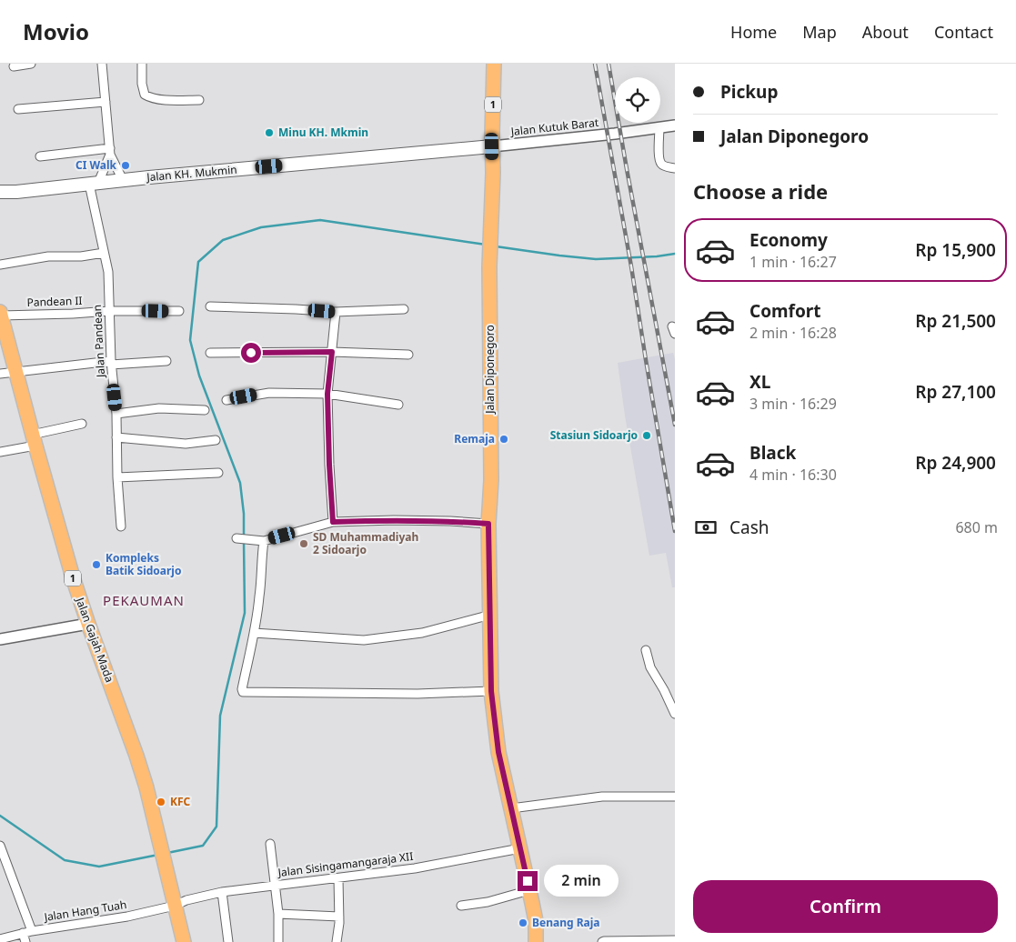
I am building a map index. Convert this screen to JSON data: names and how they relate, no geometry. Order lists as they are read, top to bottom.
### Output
{
  "streets": {
    "highway": ["1", "Jalan Diponegoro", "Jalan Gajah Mada"],
    "main road": ["Jalan KH. Mukmin"],
    "street": [
      "Jalan Kutuk Barat",
      "Pandean II",
      "Jalan Pandean",
      "Jalan Sisingamangaraja XII",
      "Jalan Hang Tuah"
    ]
  },
  "crossings": [
    ["1", "Jalan Kutuk Barat"],
    ["1", "Jalan KH. Mukmin"],
    ["1", "Jalan Diponegoro"],
    ["Jalan Kutuk Barat", "Jalan KH. Mukmin"],
    ["Jalan Kutuk Barat", "Jalan Diponegoro"],
    ["Jalan KH. Mukmin", "Jalan Pandean"],
    ["Jalan KH. Mukmin", "Jalan Diponegoro"],
    ["Pandean II", "Jalan Pandean"],
    ["Pandean II", "Jalan Gajah Mada"],
    ["Jalan Diponegoro", "Jalan Sisingamangaraja XII"],
    ["Jalan Gajah Mada", "Jalan Sisingamangaraja XII"],
    ["Jalan Gajah Mada", "Jalan Hang Tuah"],
    ["Jalan Sisingamangaraja XII", "Jalan Hang Tuah"]
  ],
  "districts": ["PEKAUMAN"],
  "places": [
    "Minu KH. Mkmin",
    "CI Walk",
    "Stasiun Sidoarjo",
    "Remaja",
    "SD Muhammadiyah 2 Sidoarjo",
    "Kompleks Batik Sidoarjo",
    "KFC",
    "Benang Raja"
  ],
  "page": {
    "header": "Movio",
    "nav": [
      "Home",
      "Map",
      "About",
      "Contact"
    ],
    "banner": ["Pickup", "Jalan Diponegoro"],
    "heading": "Choose a ride",
    "list": [
      {
        "name": "Economy",
        "note": "1 min · 16:27",
        "value": "Rp 15,900"
      },
      {
        "name": "Comfort",
        "note": "2 min · 16:28",
        "value": "Rp 21,500"
      },
      {
        "name": "XL",
        "note": "3 min · 16:29",
        "value": "Rp 27,100"
      },
      {
        "name": "Black",
        "note": "4 min · 16:30",
        "value": "Rp 24,900"
      }
    ],
    "pay": ["Cash", "680 m"],
    "bubble": "2 min",
    "buttons": "Confirm"
  }
}
